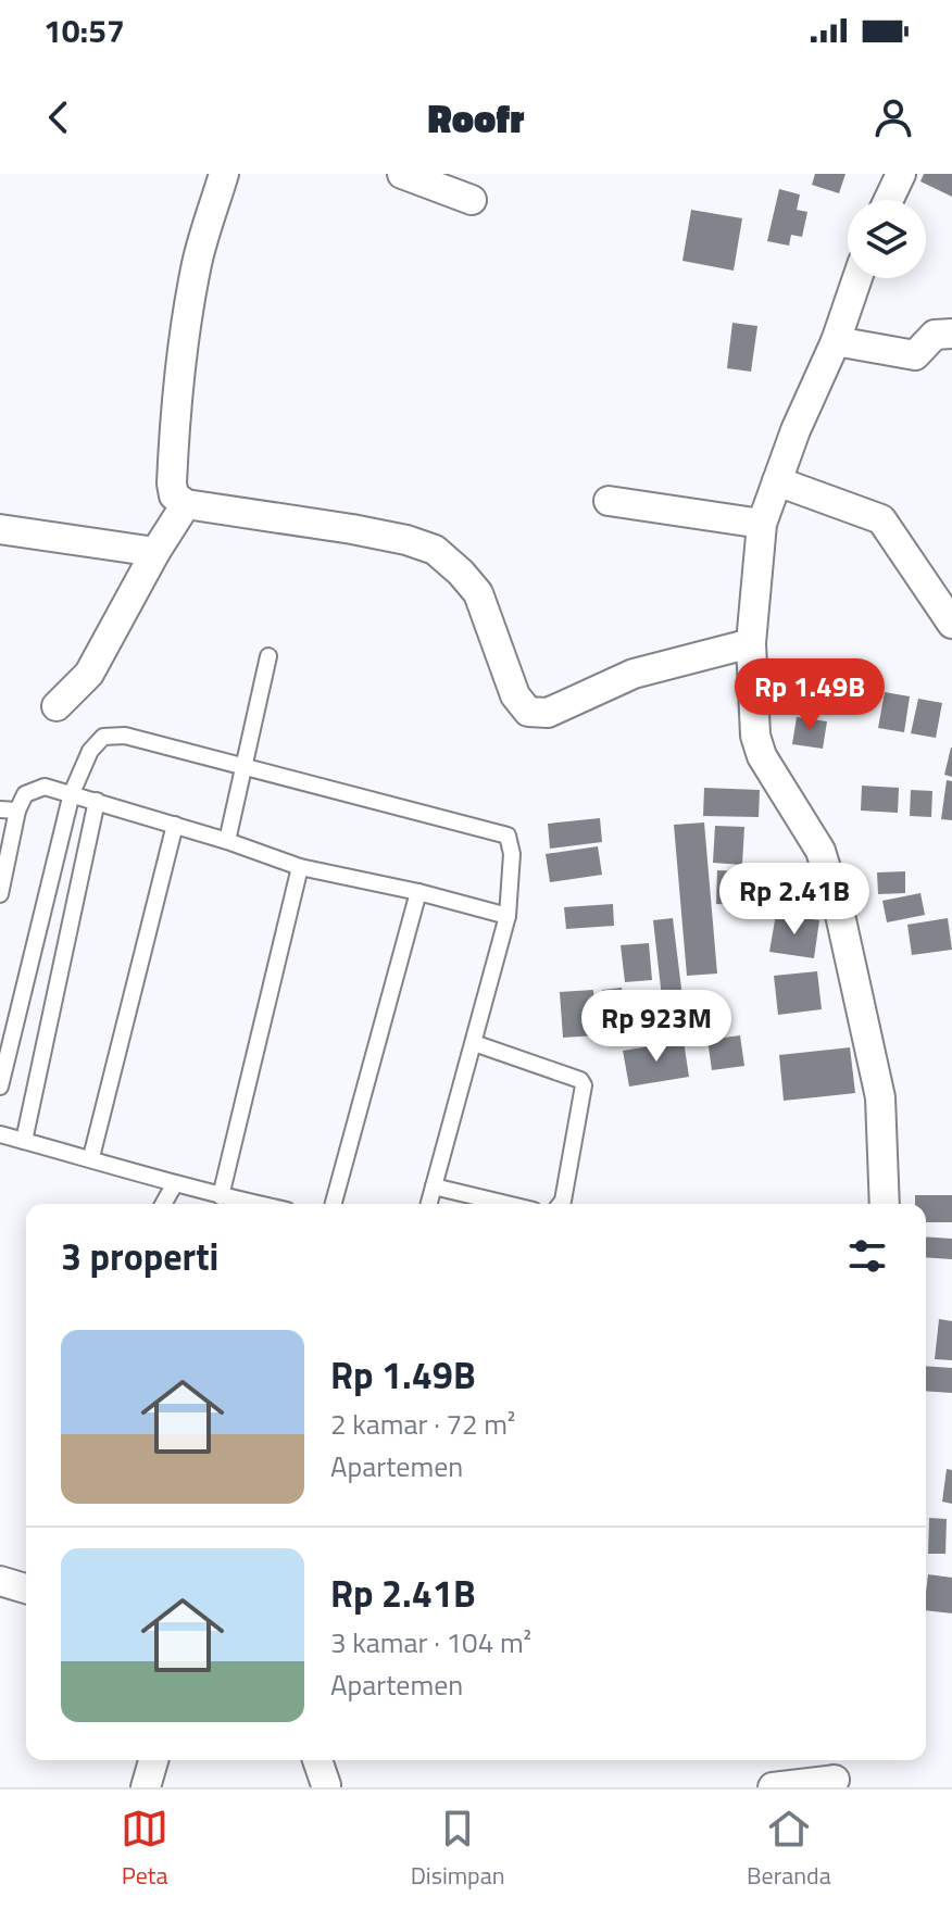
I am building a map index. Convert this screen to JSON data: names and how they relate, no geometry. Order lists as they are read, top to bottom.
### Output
{
  "page": {
    "status": "10:57",
    "header": "Roofr",
    "price": ["Rp 1.49B", "Rp 2.41B", "Rp 923M"],
    "heading": "3 properti",
    "list": [
      {
        "name": "Rp 1.49B",
        "note": "2 kamar · 72 m² · Apartemen"
      },
      {
        "name": "Rp 2.41B",
        "note": "3 kamar · 104 m² · Apartemen"
      }
    ],
    "tabs": ["Peta", "Disimpan", "Beranda"]
  }
}
